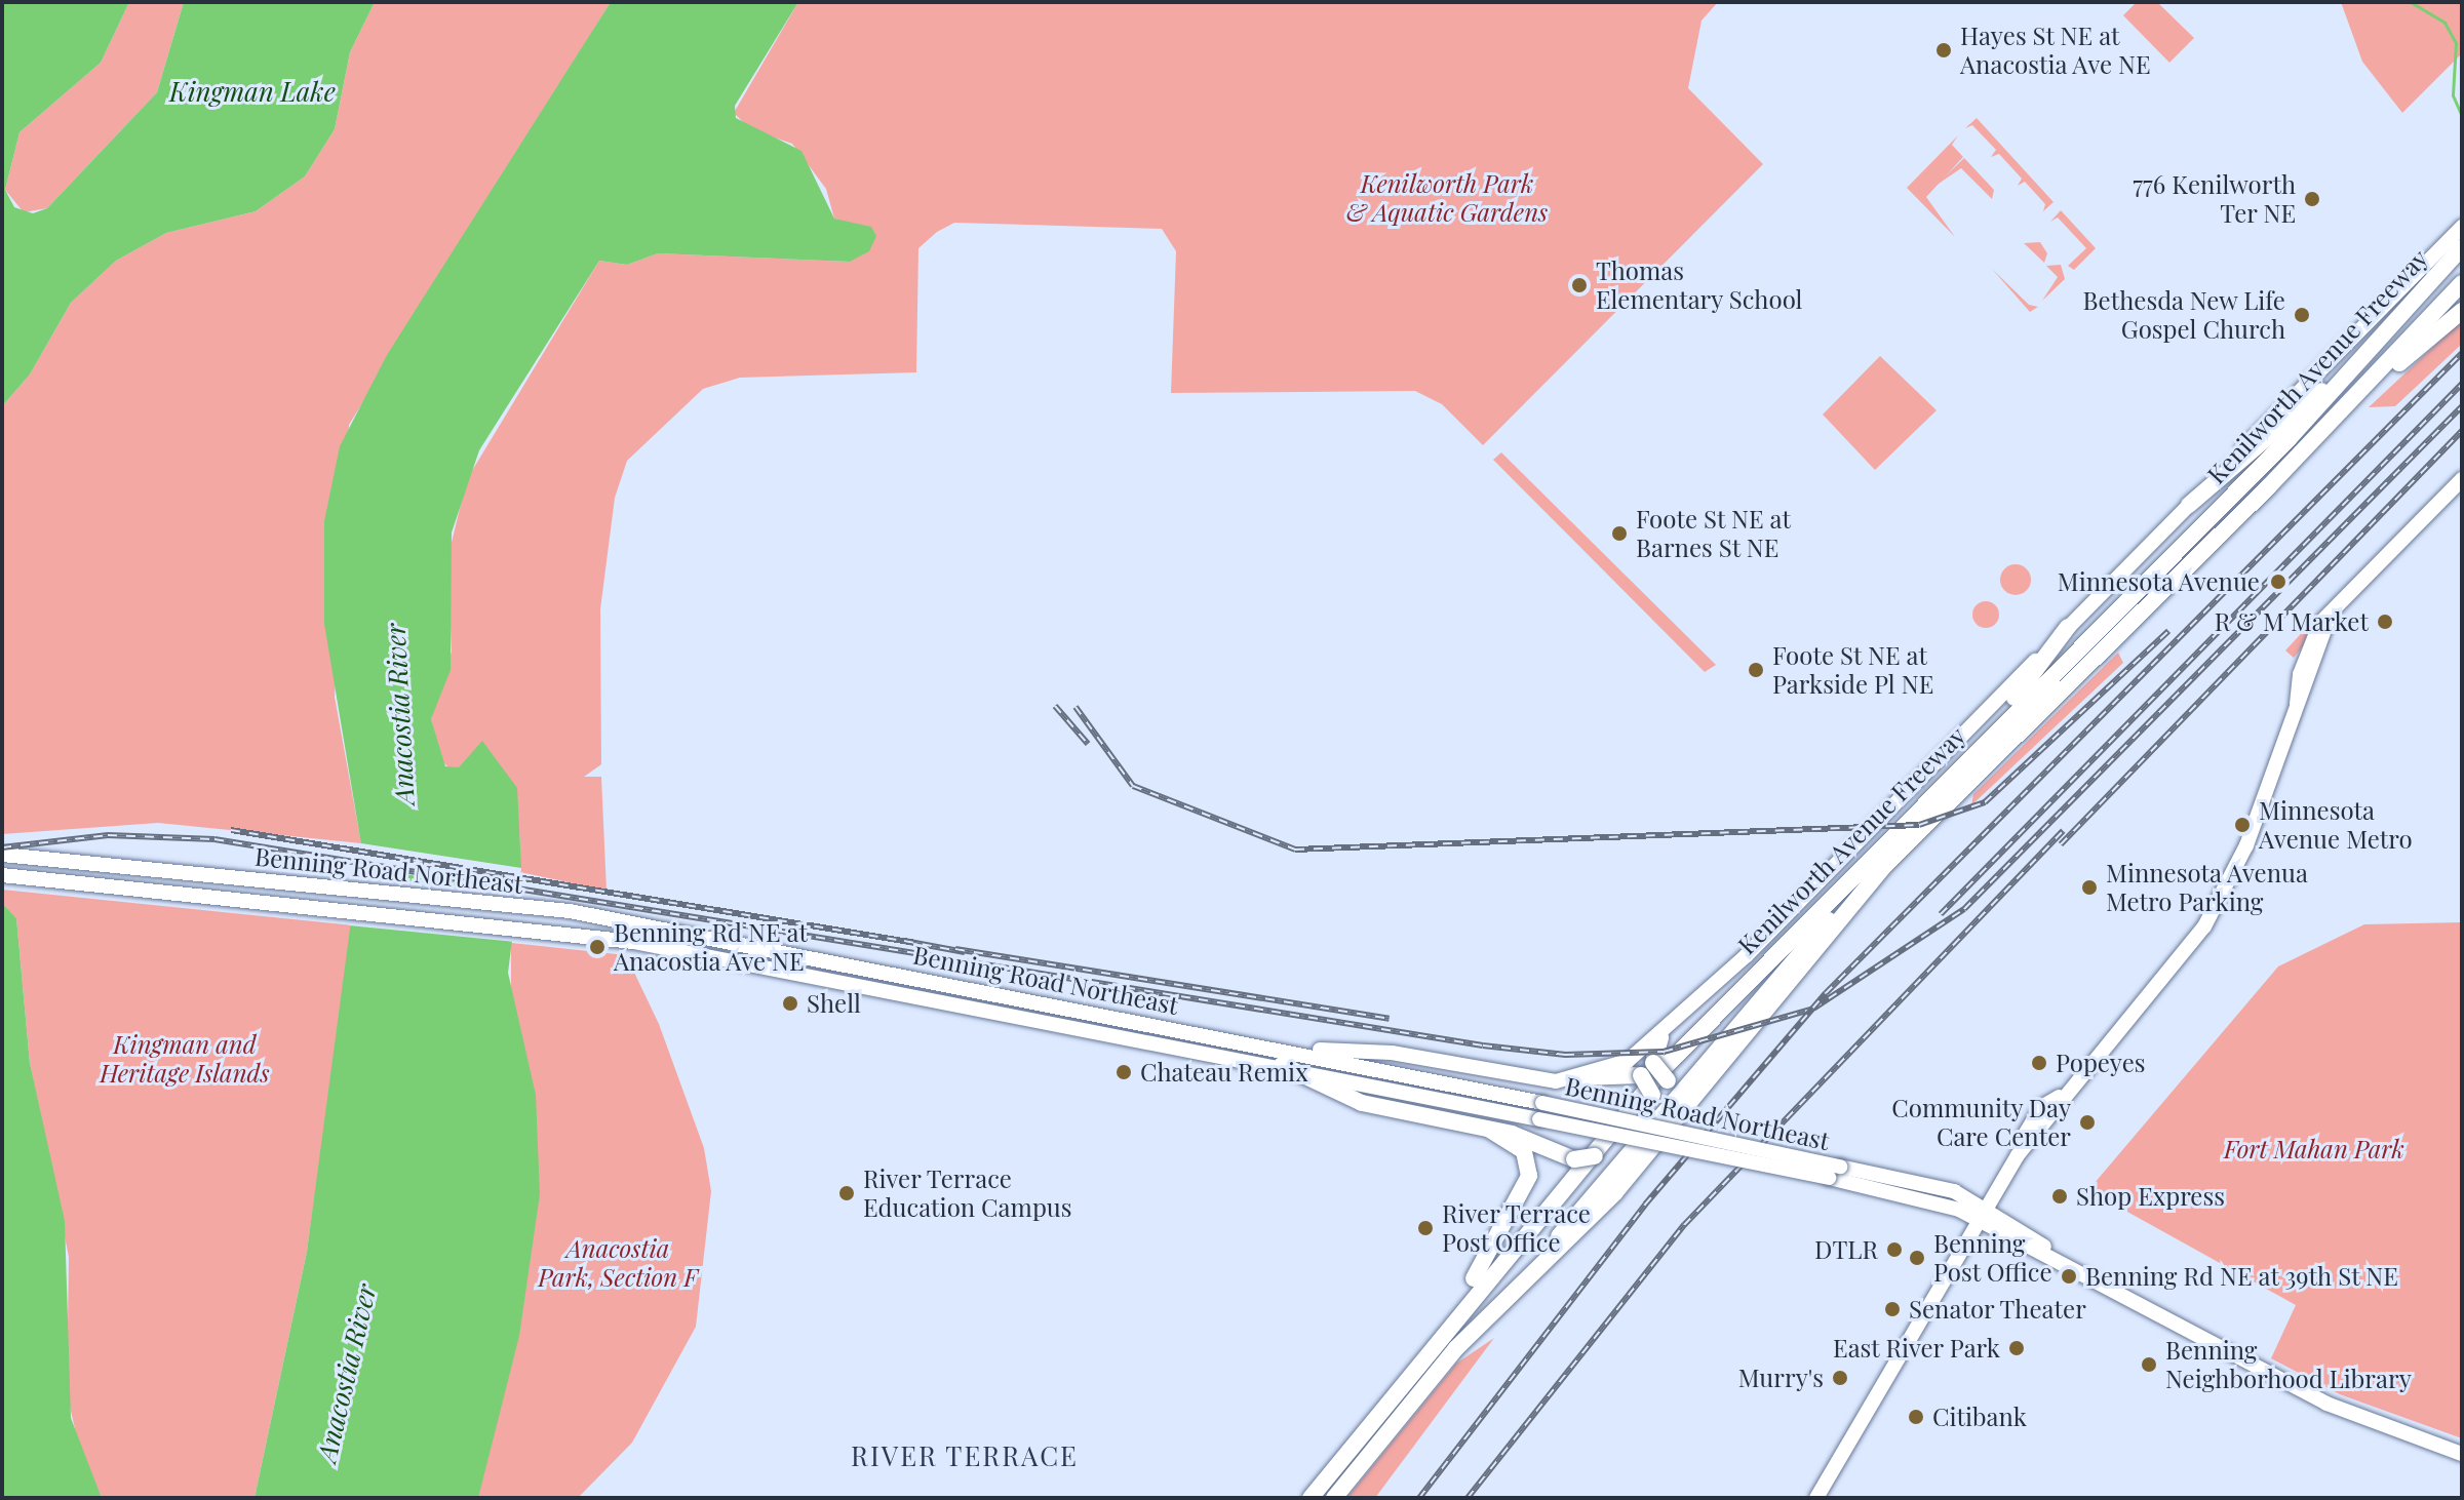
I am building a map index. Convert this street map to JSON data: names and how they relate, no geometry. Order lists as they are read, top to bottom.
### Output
{
  "streets": {
    "highway": ["Kenilworth Avenue Freeway"],
    "main road": ["Benning Road Northeast"]
  },
  "districts": ["RIVER TERRACE"],
  "water": ["Kingman Lake", "Anacostia River"],
  "parks": [
    "Kenilworth Park & Aquatic Gardens",
    "Kingman and Heritage Islands",
    "Fort Mahan Park",
    "Anacostia Park, Section F"
  ],
  "places": [
    "Hayes St NE at Anacostia Ave NE",
    "776 Kenilworth Ter NE",
    "Thomas Elementary School",
    "Bethesda New Life Gospel Church",
    "Foote St NE at Barnes St NE",
    "Minnesota Avenue",
    "R & M Market",
    "Foote St NE at Parkside Pl NE",
    "Minnesota Avenue Metro",
    "Minnesota Avenua Metro Parking",
    "Benning Rd NE at Anacostia Ave NE",
    "Shell",
    "Popeyes",
    "Chateau Remix",
    "Community Day Care Center",
    "River Terrace Education Campus",
    "Shop Express",
    "River Terrace Post Office",
    "DTLR",
    "Benning Post Office",
    "Benning Rd NE at 39th St NE",
    "Senator Theater",
    "East River Park",
    "Benning Neighborhood Library",
    "Murry's",
    "Citibank"
  ]
}
